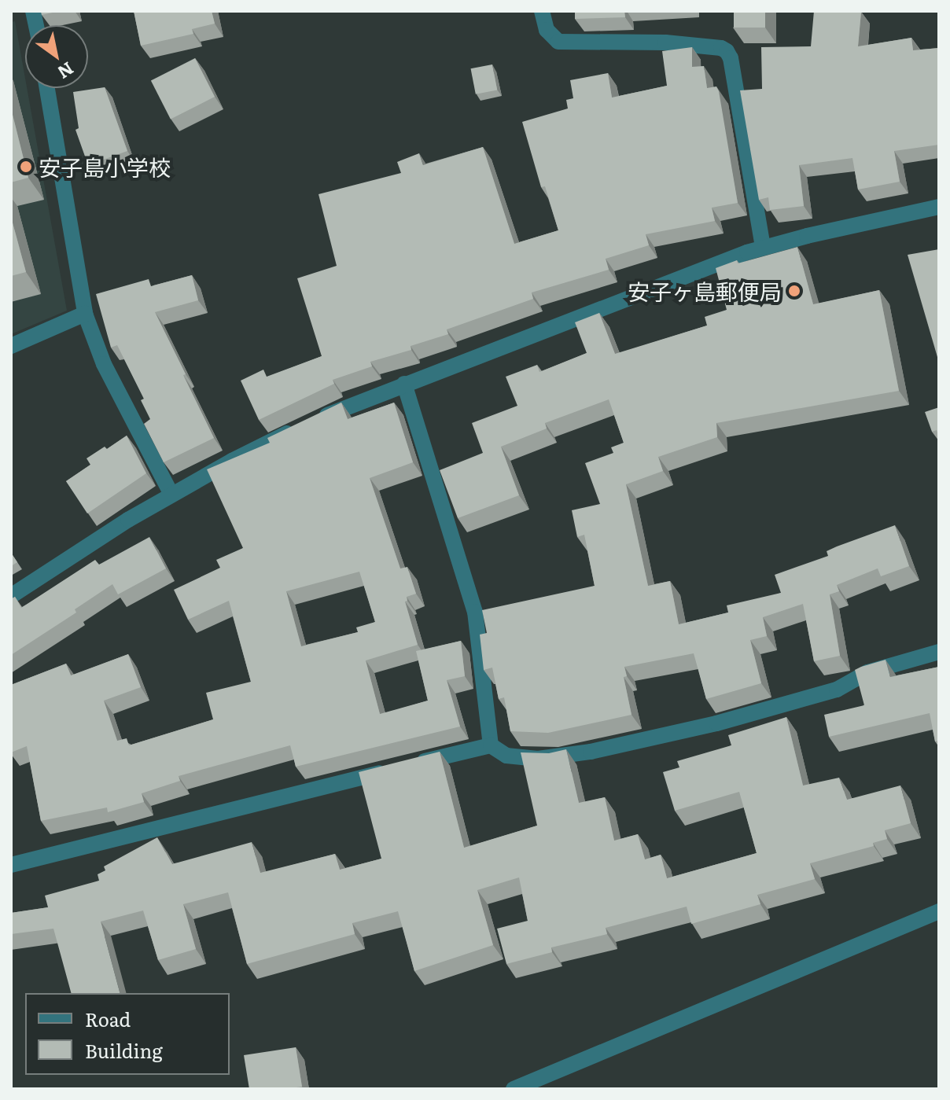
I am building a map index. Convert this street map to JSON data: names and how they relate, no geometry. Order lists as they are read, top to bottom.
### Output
{
  "places": ["安子島小学校", "安子ヶ島郵便局"],
  "legend": ["Road", "Building"],
  "north": "bottom right"
}
